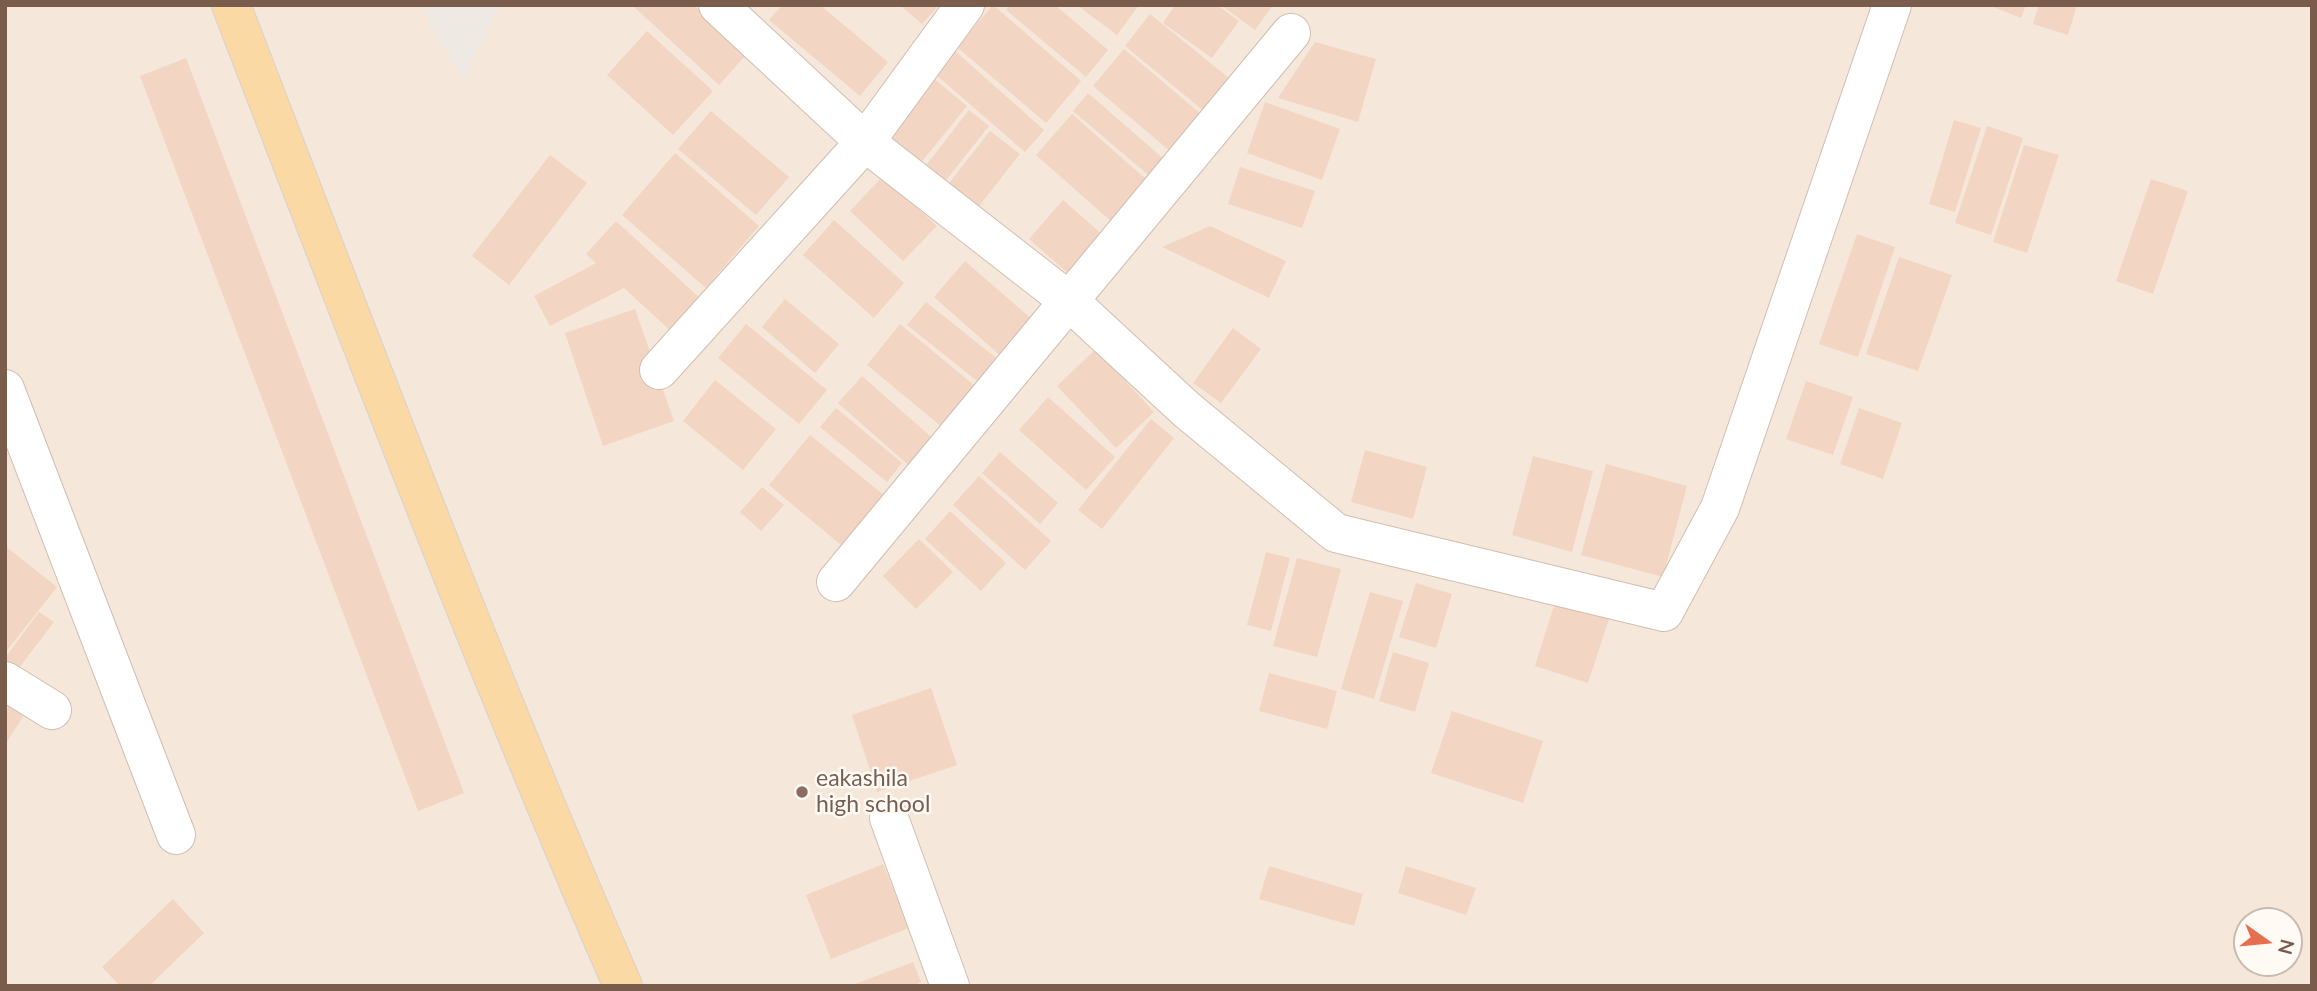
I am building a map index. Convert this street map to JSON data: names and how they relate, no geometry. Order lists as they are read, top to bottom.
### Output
{
  "places": ["eakashila high school"],
  "north": "right"
}
